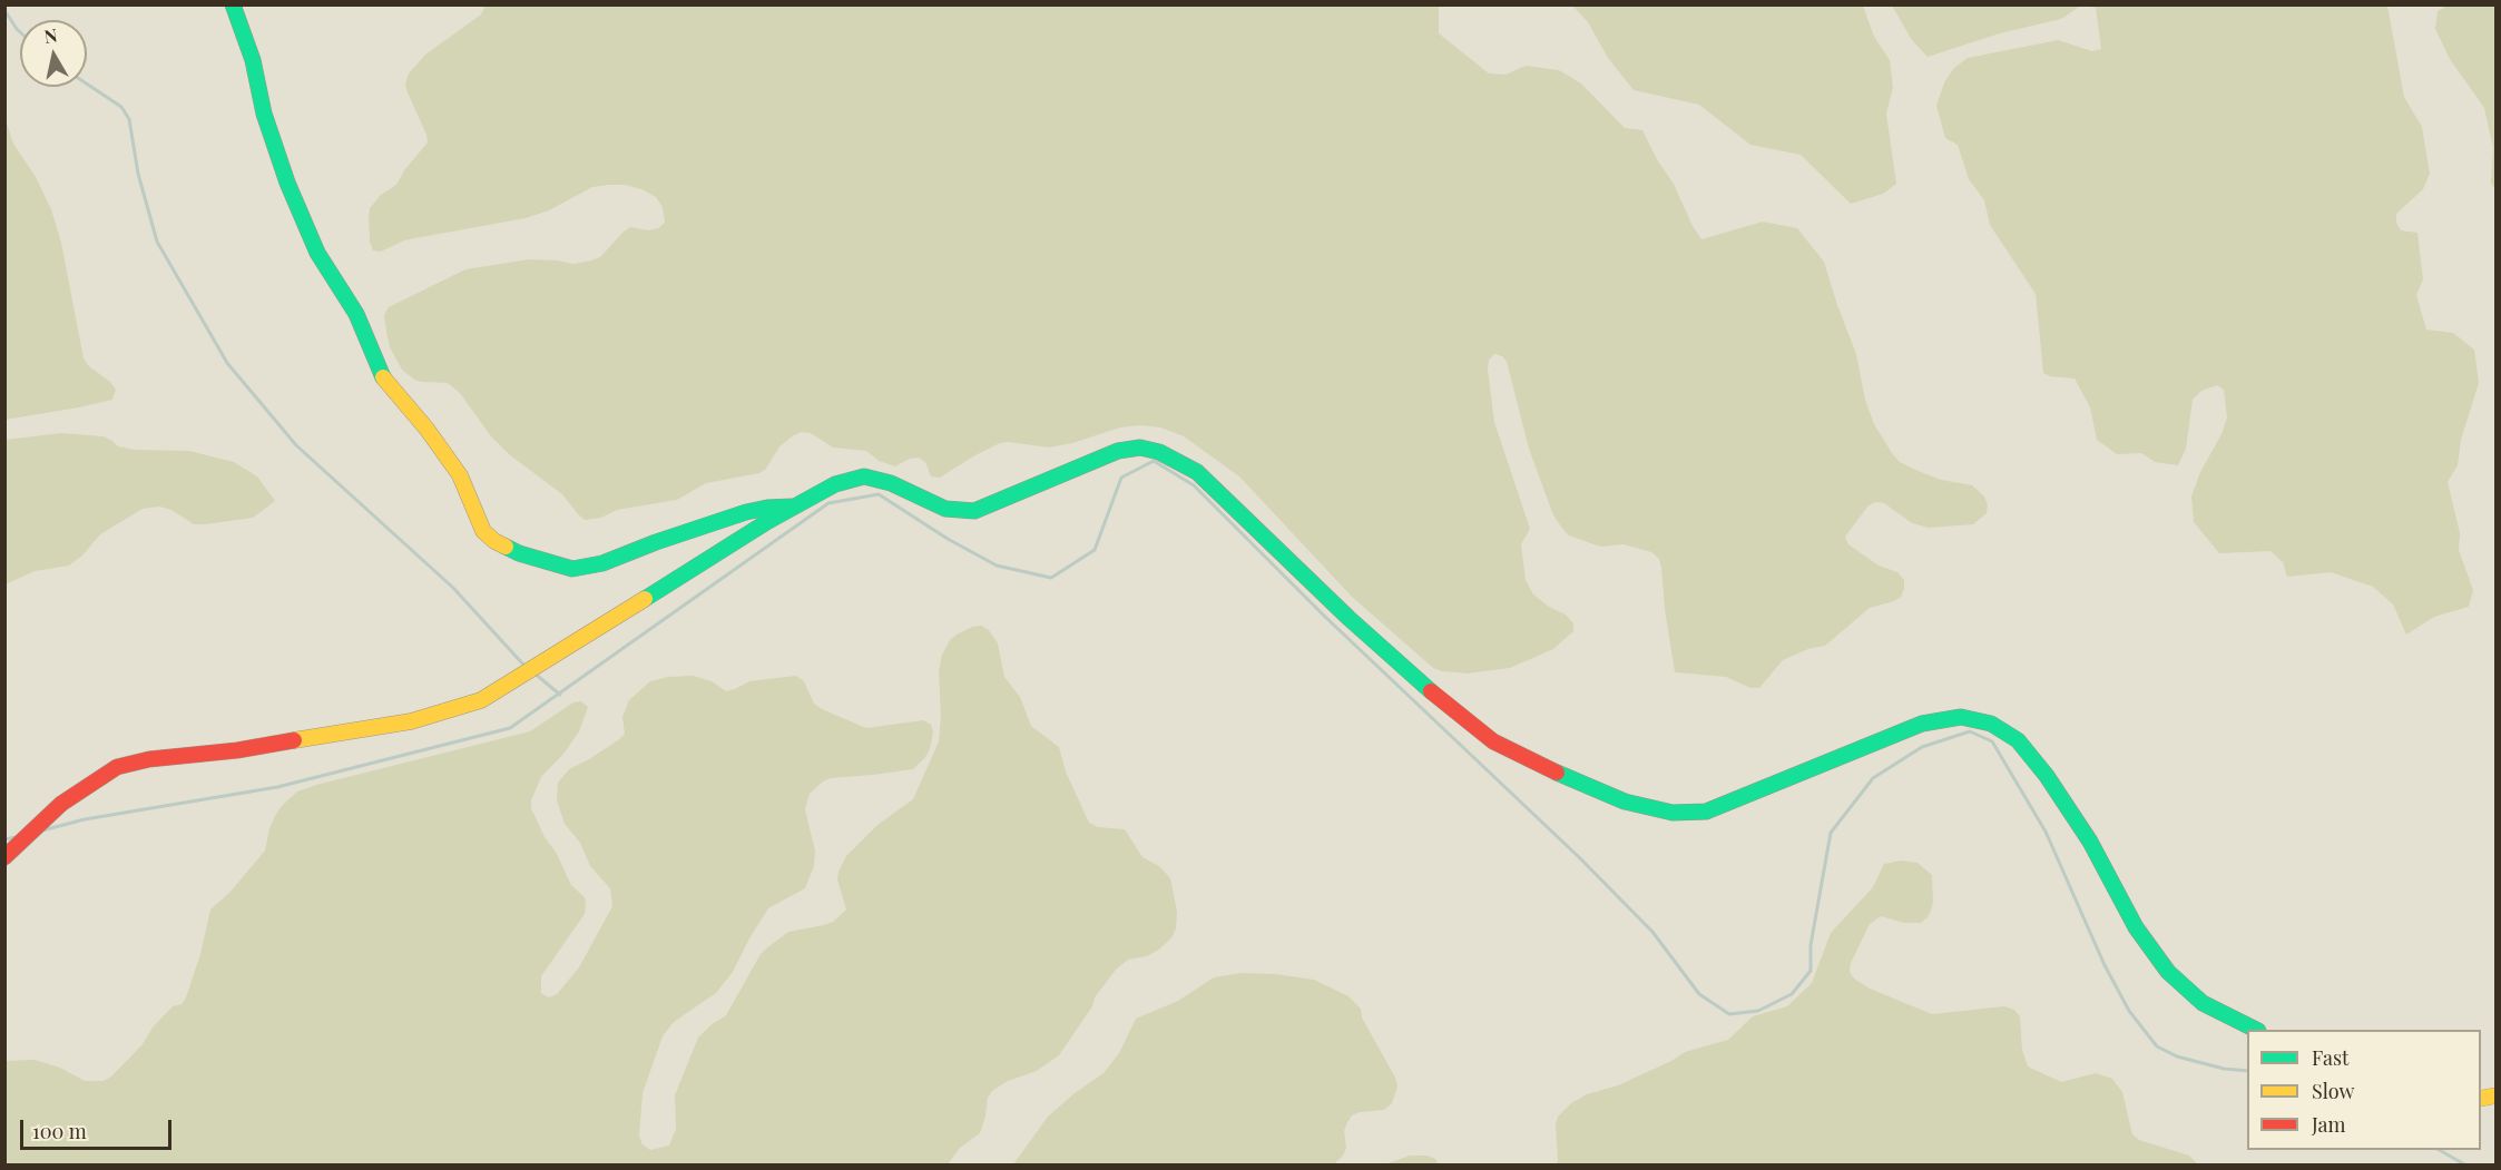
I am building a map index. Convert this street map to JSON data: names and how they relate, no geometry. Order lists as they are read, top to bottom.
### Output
{
  "legend": ["Fast", "Slow", "Jam"],
  "scale_bar": "100 m",
  "north": "top"
}
